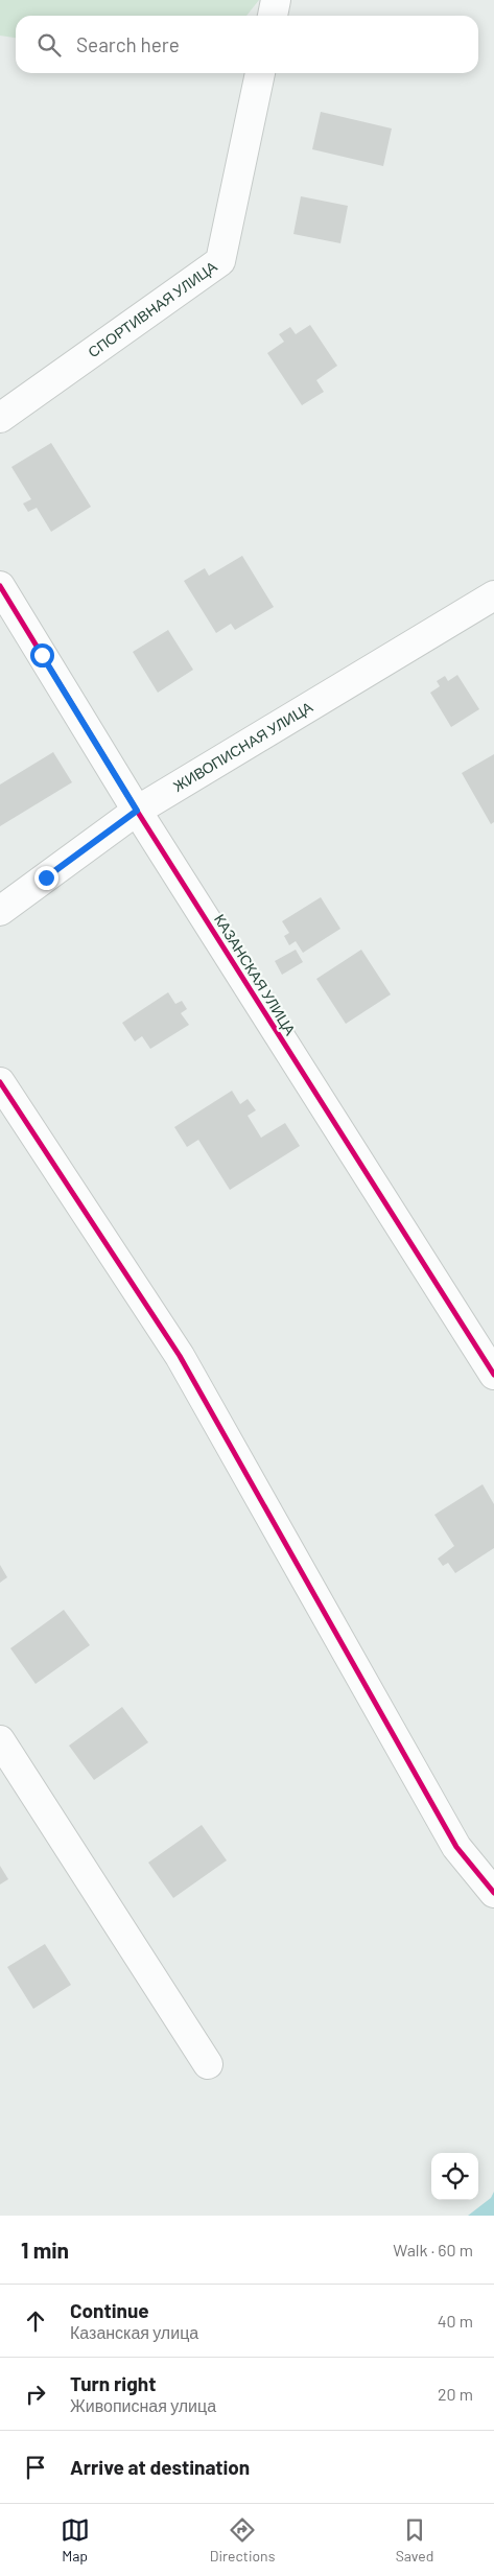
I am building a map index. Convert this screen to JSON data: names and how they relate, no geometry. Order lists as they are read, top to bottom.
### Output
{
  "streets": {
    "street": ["СПОРТИВНАЯ УЛИЦА", "ЖИВОПИСНАЯ УЛИЦА", "КАЗАНСКАЯ УЛИЦА"]
  },
  "crossings": [
    ["ЖИВОПИСНАЯ УЛИЦА", "КАЗАНСКАЯ УЛИЦА"]
  ],
  "page": {
    "search": "Search here",
    "heading": ["1 min", "Walk · 60 m"],
    "list": [
      ["Continue", "Казанская улица", "40 m"],
      ["Turn right", "Живописная улица", "20 m"],
      "Arrive at destination"
    ],
    "nav": ["Map", "Directions", "Saved"]
  }
}
